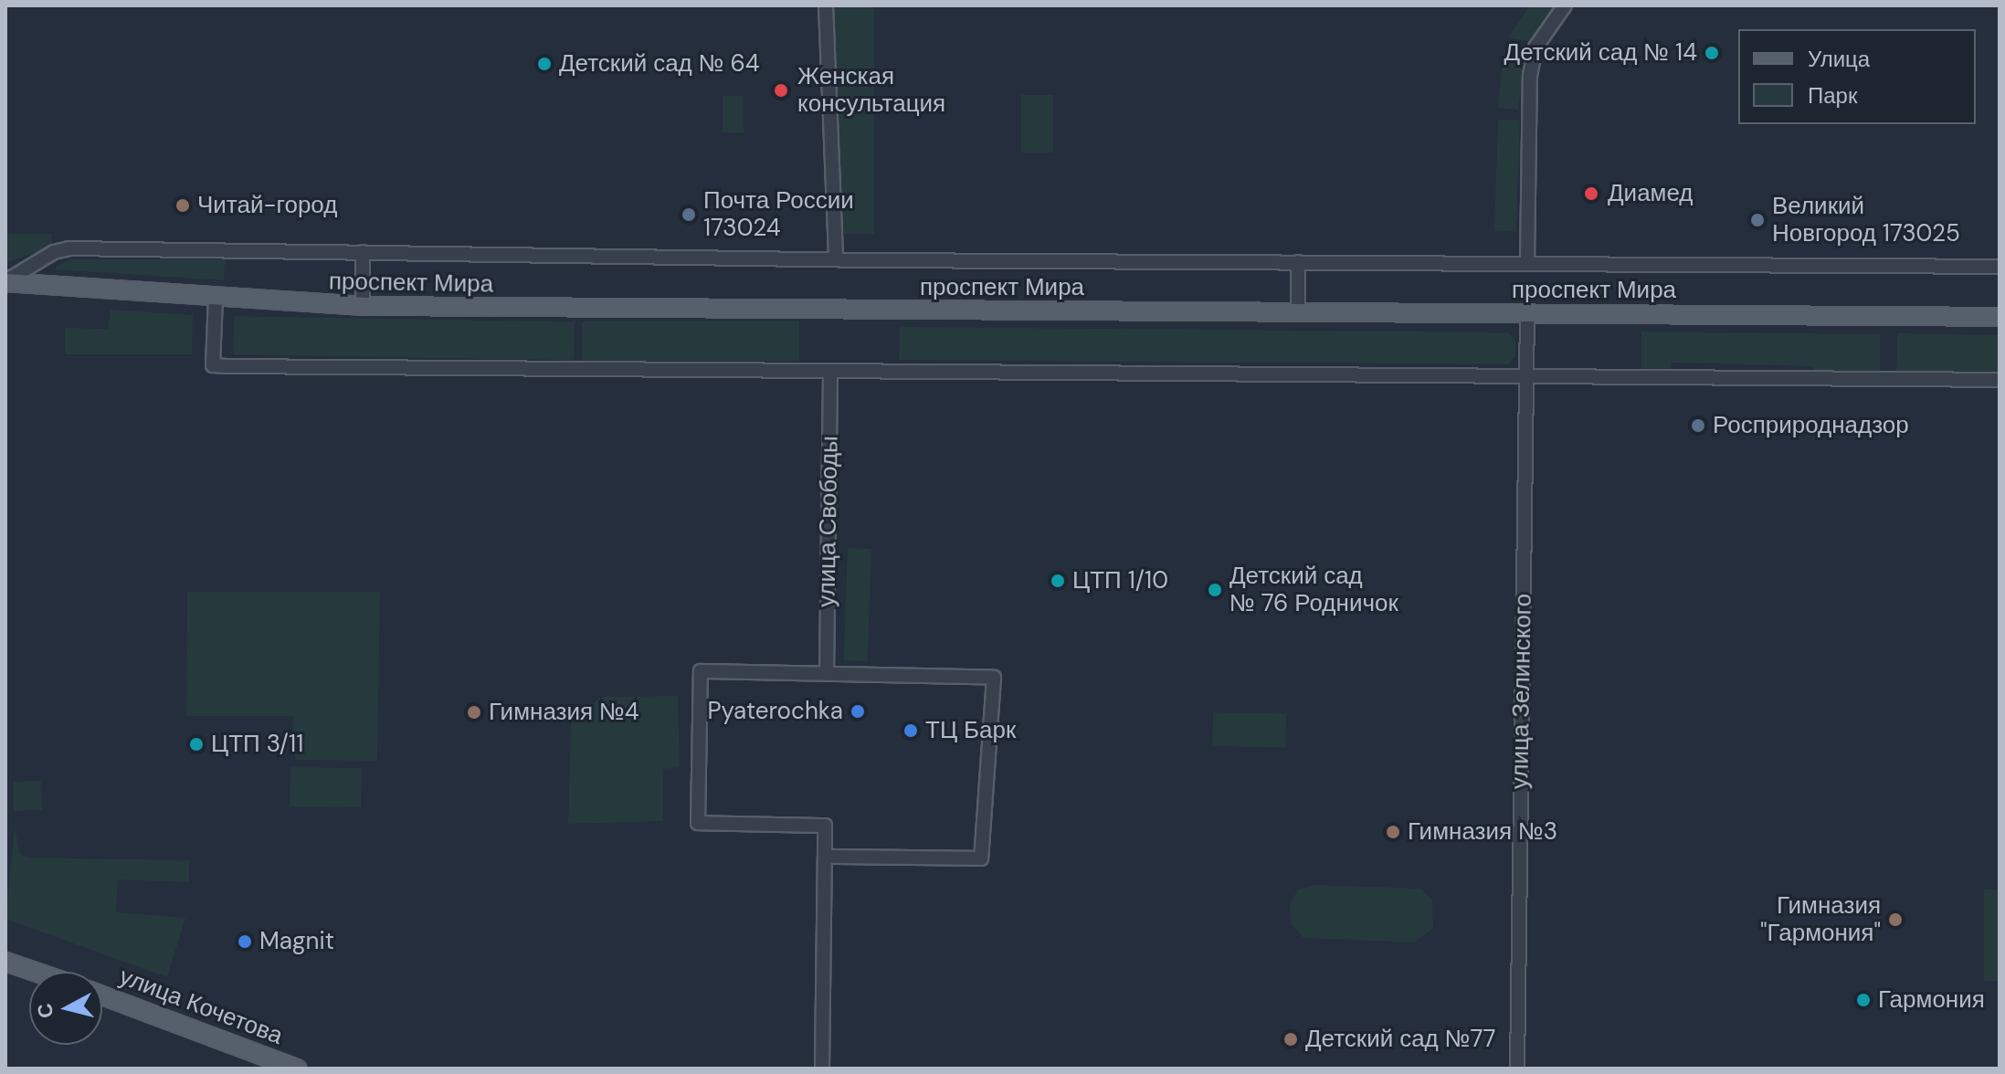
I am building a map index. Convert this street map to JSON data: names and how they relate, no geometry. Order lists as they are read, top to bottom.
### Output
{
  "streets": {
    "main road": ["проспект Мира", "улица Кочетова"],
    "street": ["улица Свободы", "улица Зелинского"]
  },
  "crossings": [
    ["проспект Мира", "улица Зелинского"]
  ],
  "places": [
    "Детский сад № 14",
    "Детский сад № 64",
    "Женская консультация",
    "Диамед",
    "Читай-город",
    "Почта России 173024",
    "Великий Новгород 173025",
    "Росприроднадзор",
    "ЦТП 1/10",
    "Детский сад № 76 Родничок",
    "Pyaterochka",
    "Гимназия №4",
    "ТЦ Барк",
    "ЦТП 3/11",
    "Гимназия №3",
    "Гимназия \"Гармония\"",
    "Magnit",
    "Гармония",
    "Детский сад №77"
  ],
  "legend": ["Улица", "Парк"],
  "north": "left"
}
